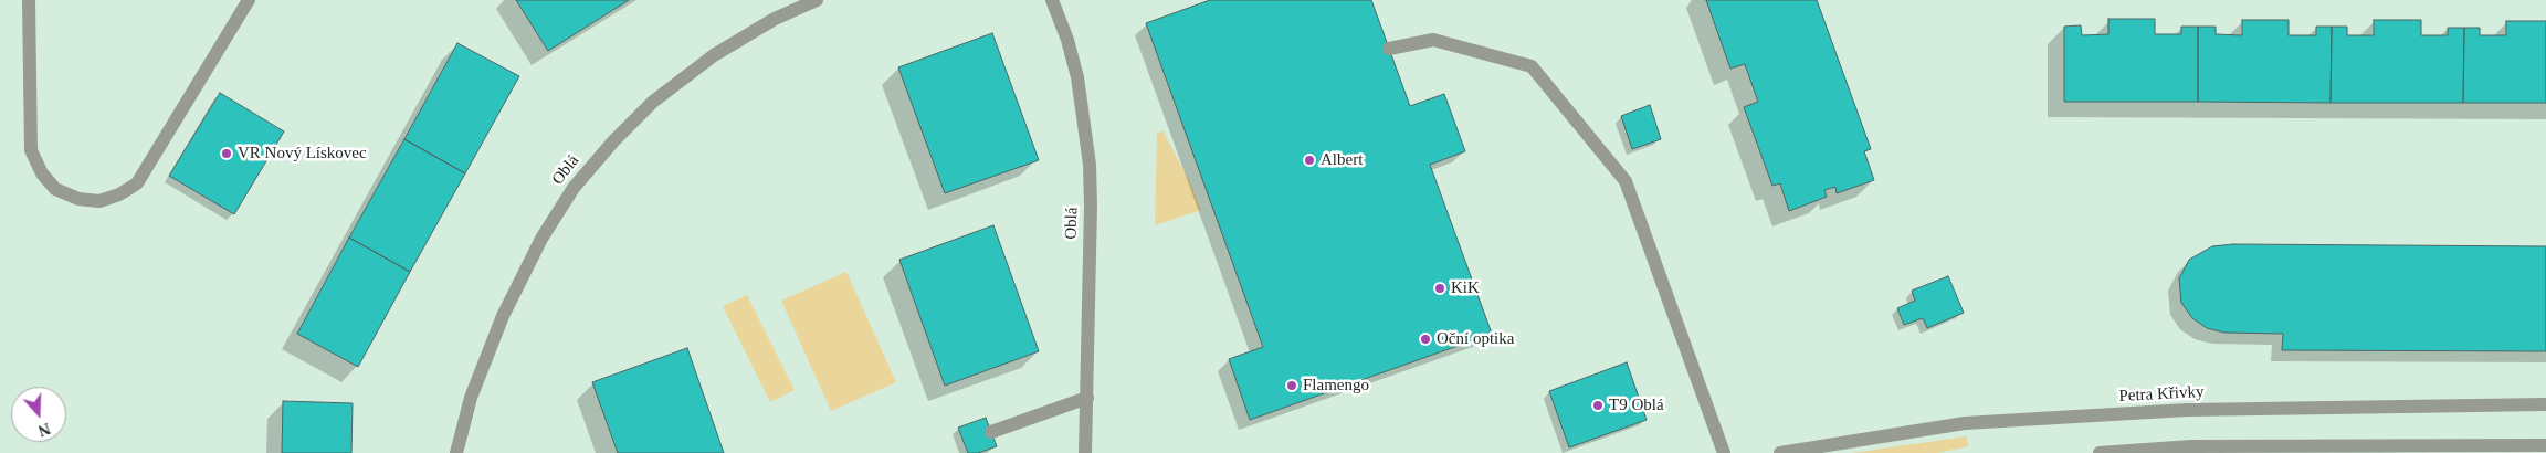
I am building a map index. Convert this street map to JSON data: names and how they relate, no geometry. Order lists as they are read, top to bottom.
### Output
{
  "streets": {
    "street": ["Oblá", "Petra Křivky"]
  },
  "places": [
    "VR Nový Lískovec",
    "Albert",
    "KiK",
    "Oční optika",
    "Flamengo",
    "T9 Oblá"
  ],
  "north": "bottom"
}
